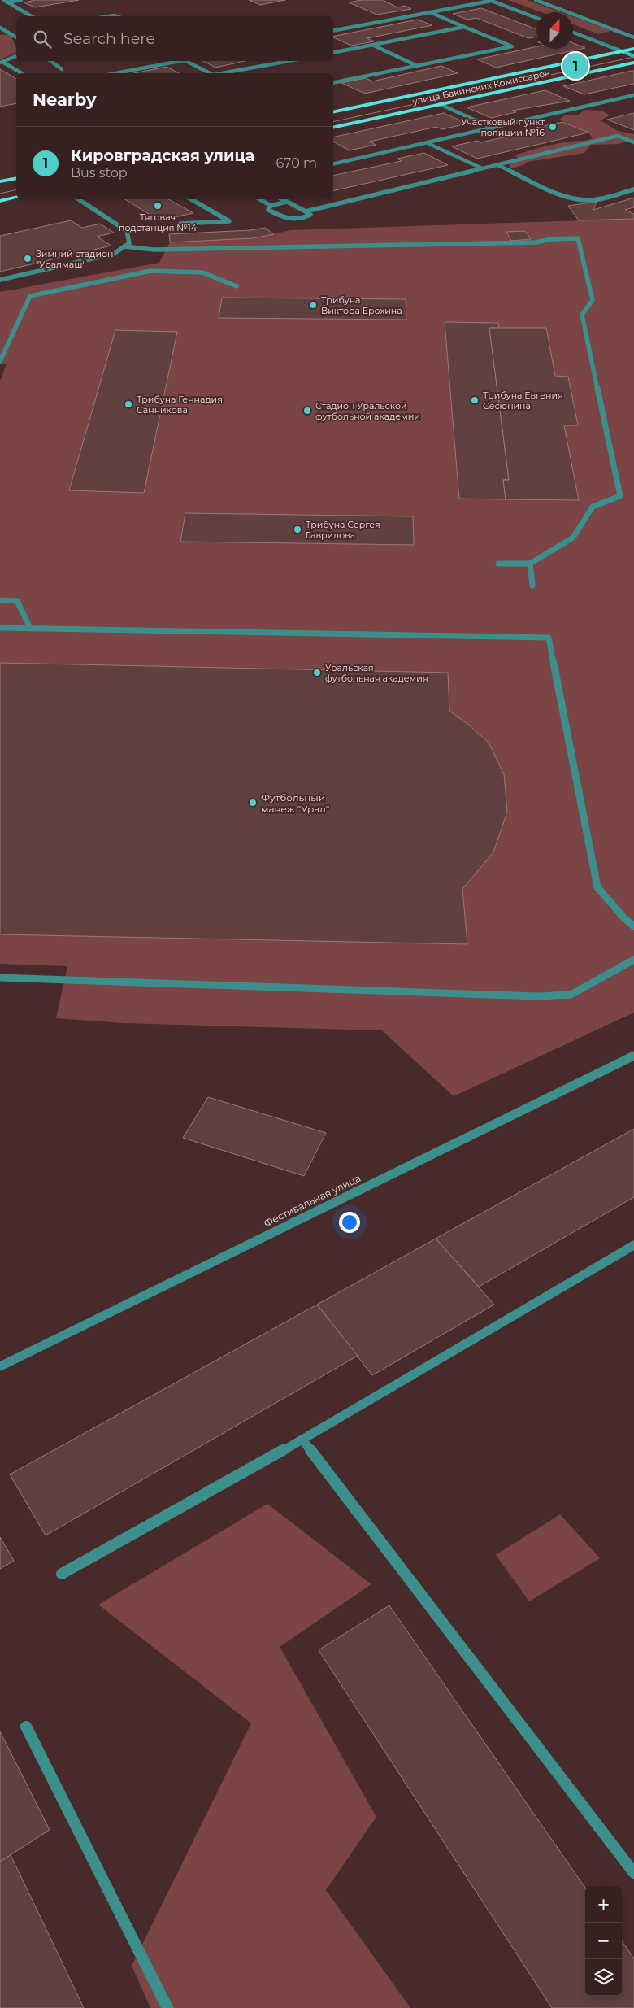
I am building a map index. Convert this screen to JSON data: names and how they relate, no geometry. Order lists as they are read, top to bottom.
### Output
{
  "streets": {
    "main road": ["улица Бакинских Комиссаров"],
    "street": ["Фестивальная улица"]
  },
  "places": [
    "Участковый пункт полиции №16",
    "Тяговая подстанция №14",
    "Зимний стадион \"Уралмаш\"",
    "Трибуна Виктора Ерохина",
    "Трибуна Евгения Сесюнина",
    "Трибуна Геннадия Санникова",
    "Стадион Уральской футбольной академии",
    "Трибуна Сергея Гаврилова",
    "Уральская футбольная академия",
    "Футбольный манеж \"Урал\""
  ],
  "north": "top",
  "page": {
    "search": "Search here",
    "pins": "1",
    "heading": "Nearby",
    "list": [
      {
        "mark": "1",
        "name": "Кировградская улица",
        "note": "Bus stop",
        "value": "670 m"
      }
    ],
    "map_buttons": ["+", "−"]
  }
}
